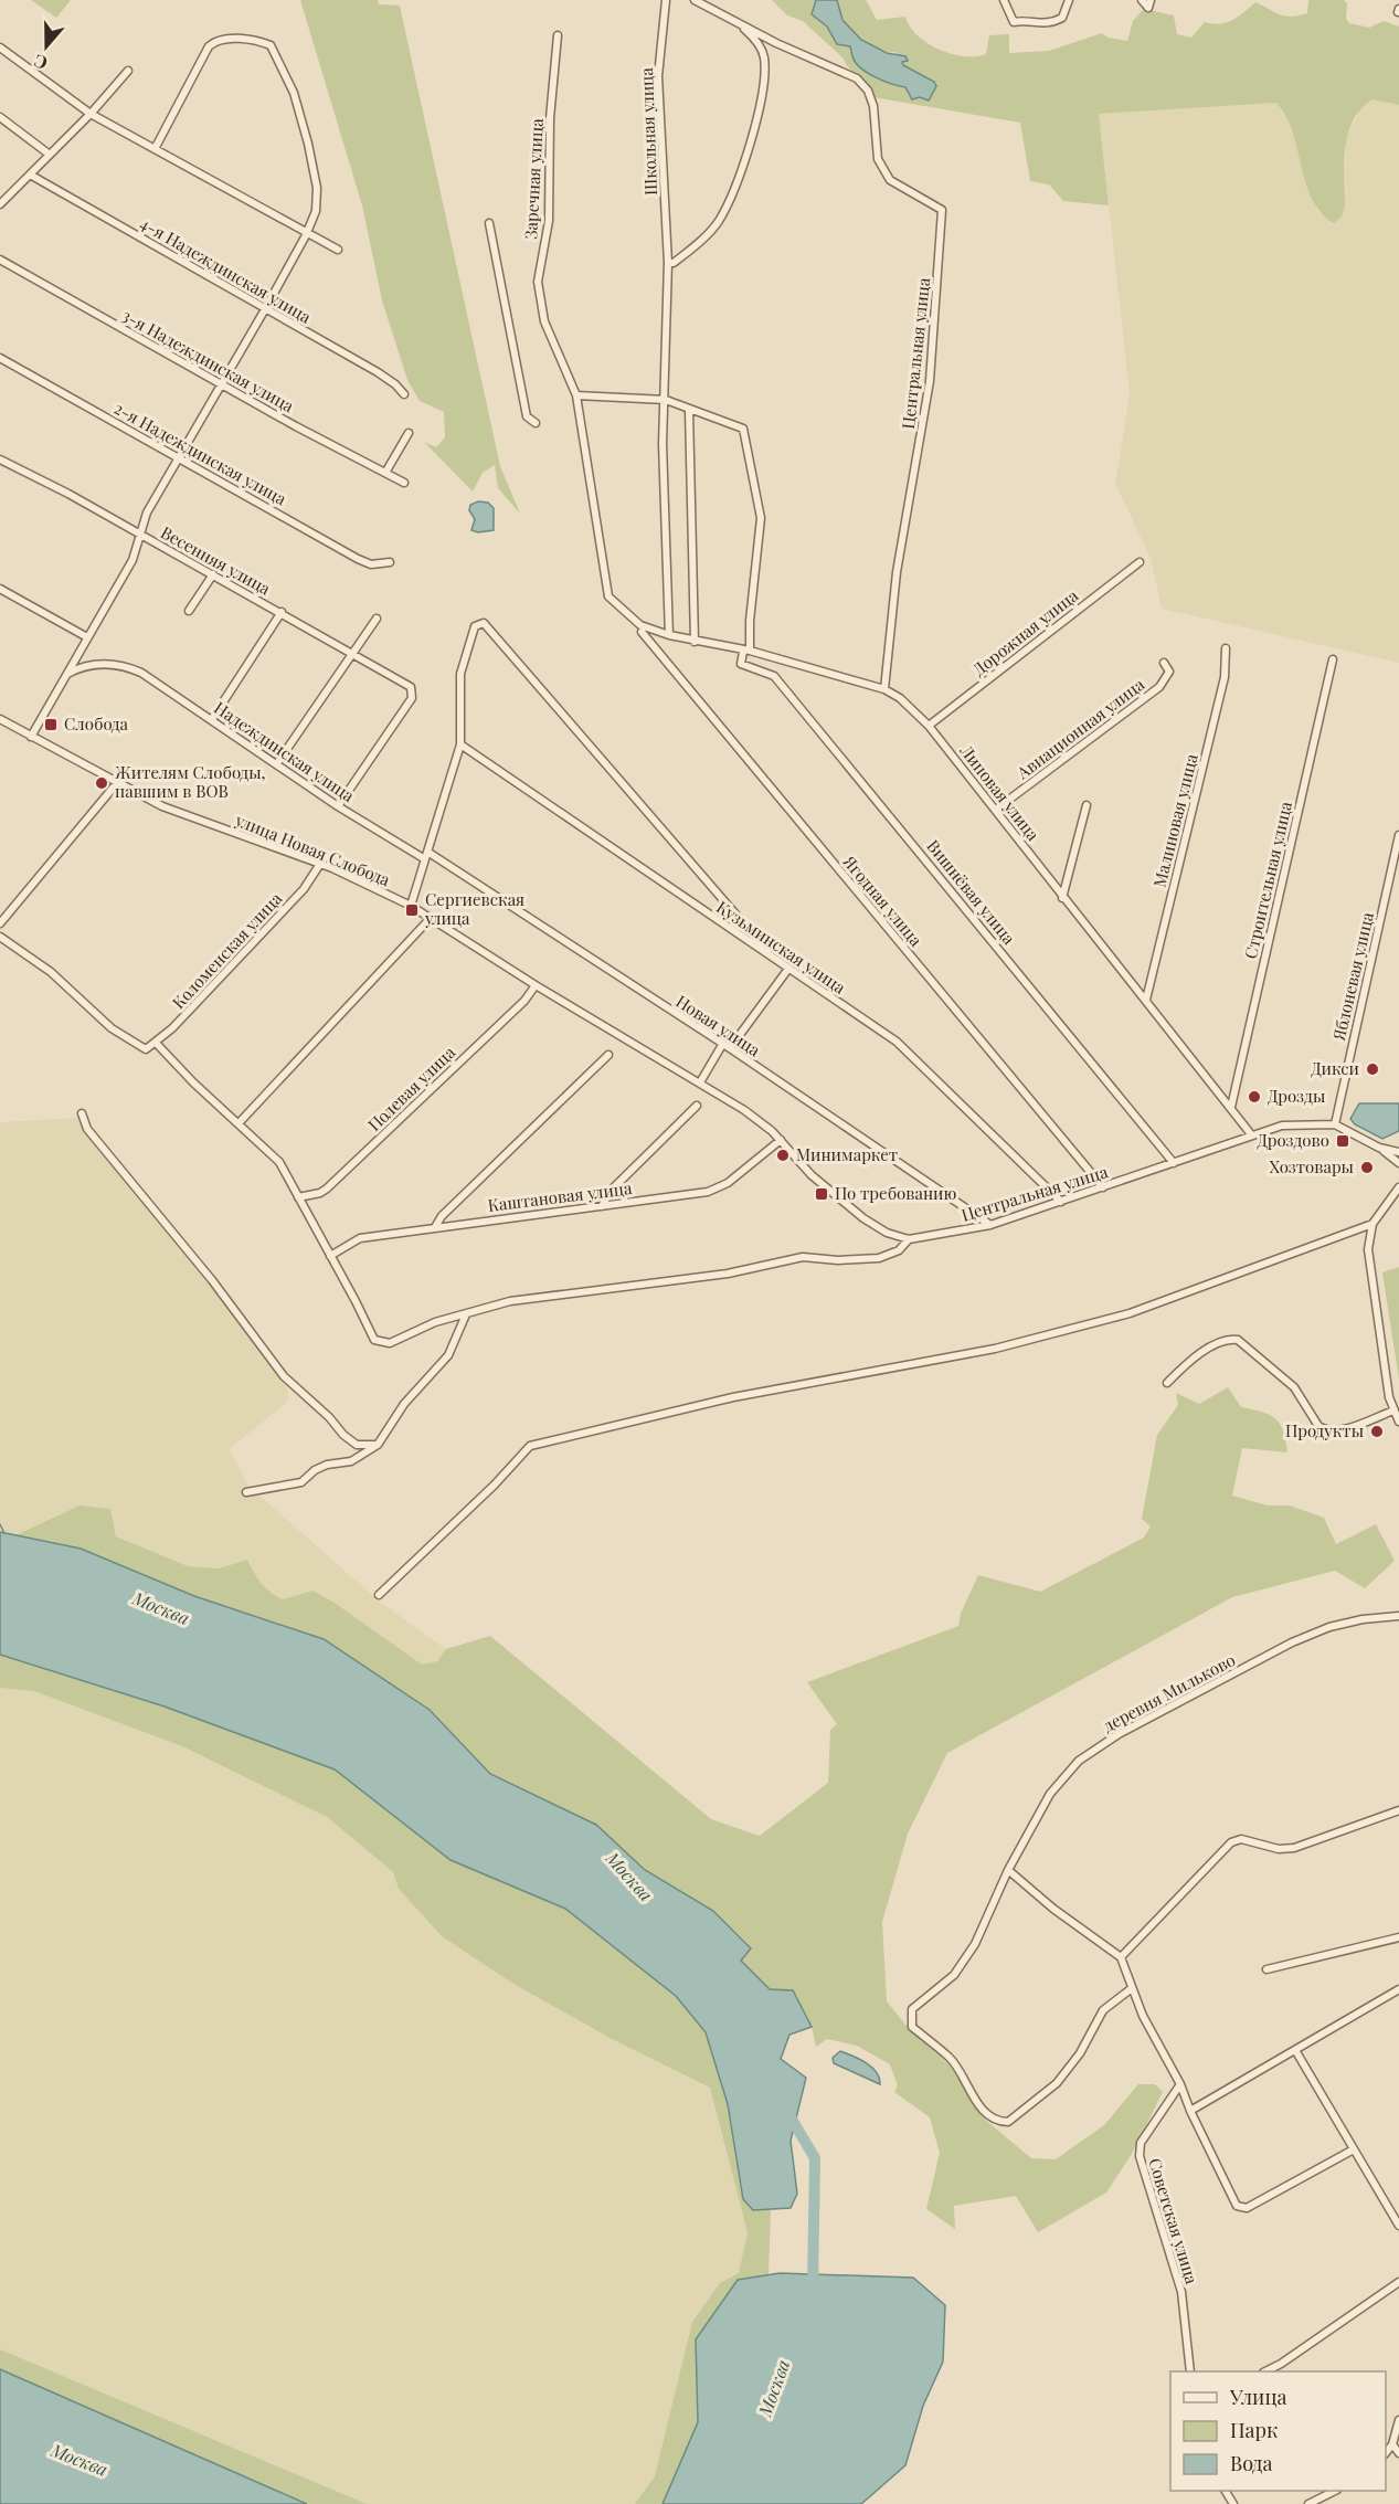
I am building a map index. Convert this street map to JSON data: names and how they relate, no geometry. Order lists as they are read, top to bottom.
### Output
{
  "streets": {
    "street": [
      "Школьная улица",
      "Заречная улица",
      "4-я Надеждинская улица",
      "Центральная улица",
      "3-я Надеждинская улица",
      "2-я Надеждинская улица",
      "Весенняя улица",
      "Дорожная улица",
      "Авиационная улица",
      "Надеждинская улица",
      "Липовая улица",
      "Малиновая улица",
      "улица Новая Слобода",
      "Строительная улица",
      "Вишнёвая улица",
      "Ягодная улица",
      "Кузьминская улица",
      "Коломенская улица",
      "Яблоневая улица",
      "Новая улица",
      "Полевая улица",
      "Каштановая улица",
      "деревня Мильково",
      "Советская улица"
    ]
  },
  "crossings": [
    ["Школьная улица", "Липовая улица"],
    ["Заречная улица", "Липовая улица"],
    ["Центральная улица", "Липовая улица"],
    ["Центральная улица", "Вишнёвая улица"],
    ["Центральная улица", "Ягодная улица"],
    ["Центральная улица", "Кузьминская улица"],
    ["Центральная улица", "Яблоневая улица"],
    ["Центральная улица", "Новая улица"],
    ["Весенняя улица", "Надеждинская улица"],
    ["Дорожная улица", "Липовая улица"],
    ["Авиационная улица", "Липовая улица"],
    ["Надеждинская улица", "Новая улица"],
    ["Липовая улица", "Малиновая улица"],
    ["Липовая улица", "Строительная улица"],
    ["Липовая улица", "Вишнёвая улица"],
    ["улица Новая Слобода", "Коломенская улица"]
  ],
  "water": ["Москва"],
  "places": {
    "transit": [
      "Слобода",
      "Сергиевская улица",
      "Дроздово",
      "По требованию"
    ],
    "other": [
      "Жителям Слободы, павшим в ВОВ",
      "Дикси",
      "Дрозды",
      "Минимаркет",
      "Хозтовары",
      "Продукты"
    ]
  },
  "legend": ["Улица", "Парк", "Вода"],
  "north": "bottom"
}
